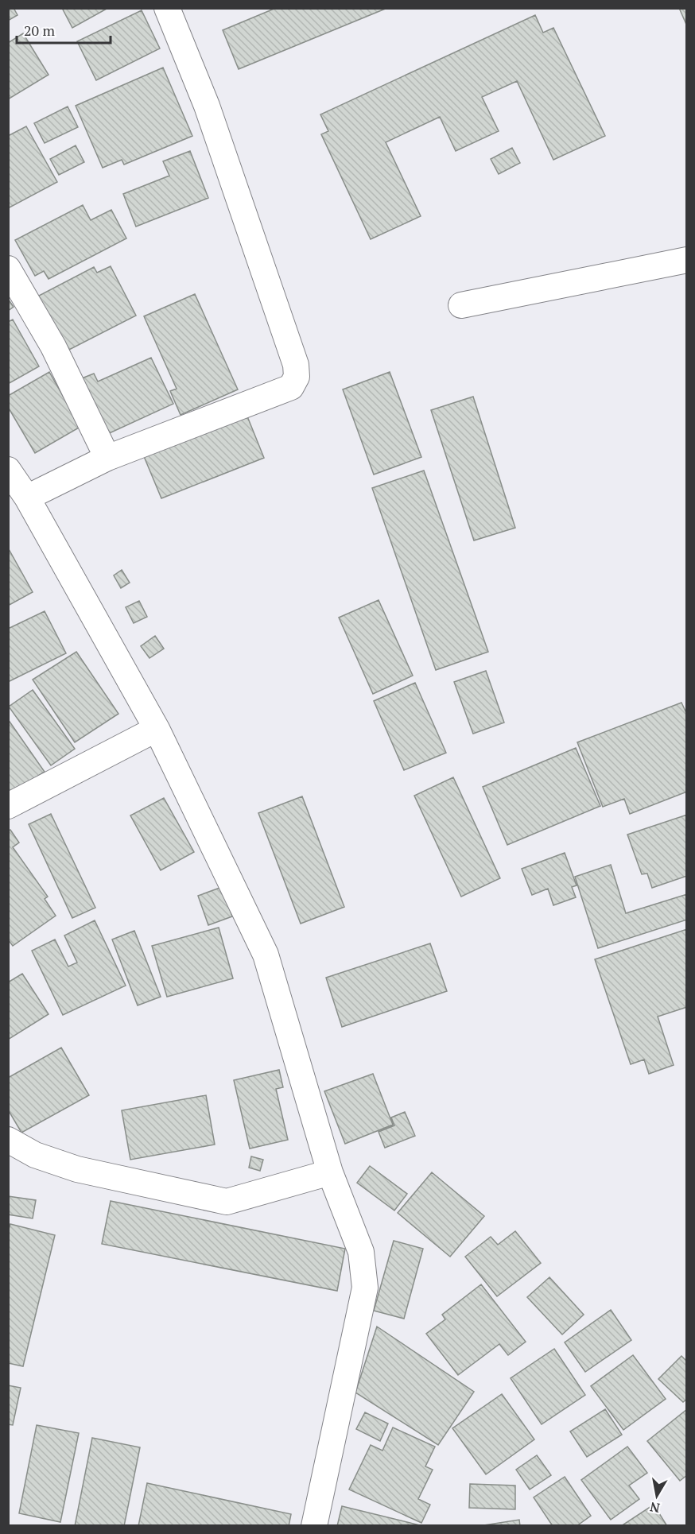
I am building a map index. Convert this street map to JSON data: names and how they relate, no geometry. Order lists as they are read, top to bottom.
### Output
{
  "scale_bar": "20 m",
  "north": "bottom"
}
